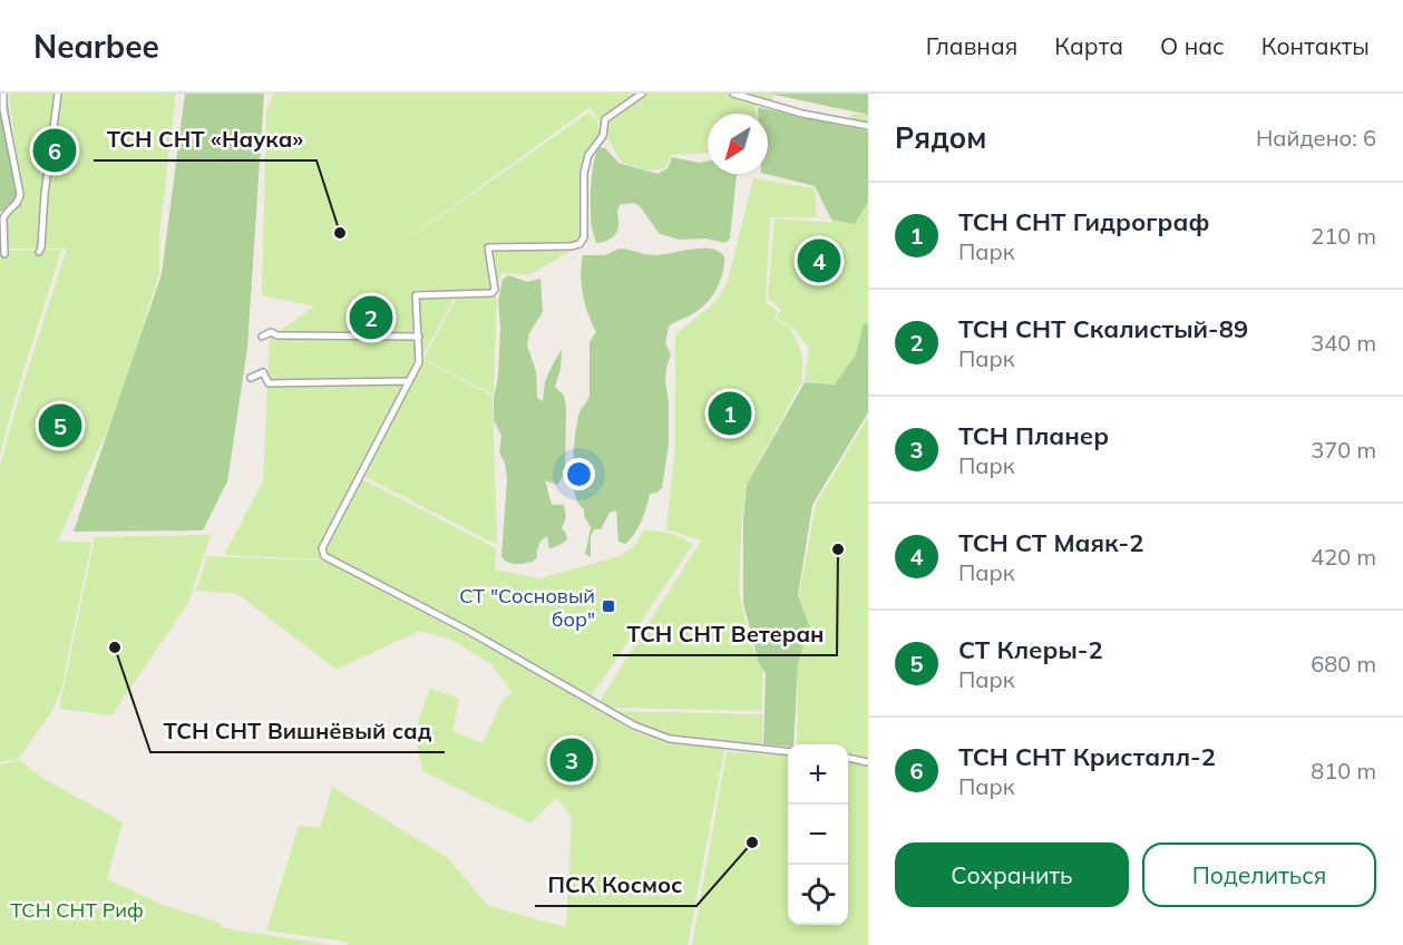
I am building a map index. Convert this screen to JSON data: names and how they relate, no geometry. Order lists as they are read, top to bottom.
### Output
{
  "parks": ["ТСН СНТ Риф"],
  "places": {
    "other": [
      "ТСН СНТ «Наука»",
      "ТСН СНТ Ветеран",
      "ТСН СНТ Вишнёвый сад",
      "ПСК Космос"
    ],
    "transit": ["СТ \"Сосновый бор\""]
  },
  "north": "bottom left",
  "page": {
    "header": "Nearbee",
    "nav": [
      "Главная",
      "Карта",
      "О нас",
      "Контакты"
    ],
    "heading": ["Рядом", "Найдено: 6"],
    "pins": [
      "6",
      "4",
      "2",
      "1",
      "5",
      "3"
    ],
    "list": [
      {
        "mark": "1",
        "name": "ТСН СНТ Гидрограф",
        "note": "Парк",
        "value": "210 m"
      },
      {
        "mark": "2",
        "name": "ТСН СНТ Скалистый-89",
        "note": "Парк",
        "value": "340 m"
      },
      {
        "mark": "3",
        "name": "ТСН Планер",
        "note": "Парк",
        "value": "370 m"
      },
      {
        "mark": "4",
        "name": "ТСН СТ Маяк-2",
        "note": "Парк",
        "value": "420 m"
      },
      {
        "mark": "5",
        "name": "СТ Клеры-2",
        "note": "Парк",
        "value": "680 m"
      },
      {
        "mark": "6",
        "name": "ТСН СНТ Кристалл-2",
        "note": "Парк",
        "value": "810 m"
      }
    ],
    "map_buttons": ["+", "−"],
    "buttons": ["Сохранить", "Поделиться"]
  }
}
